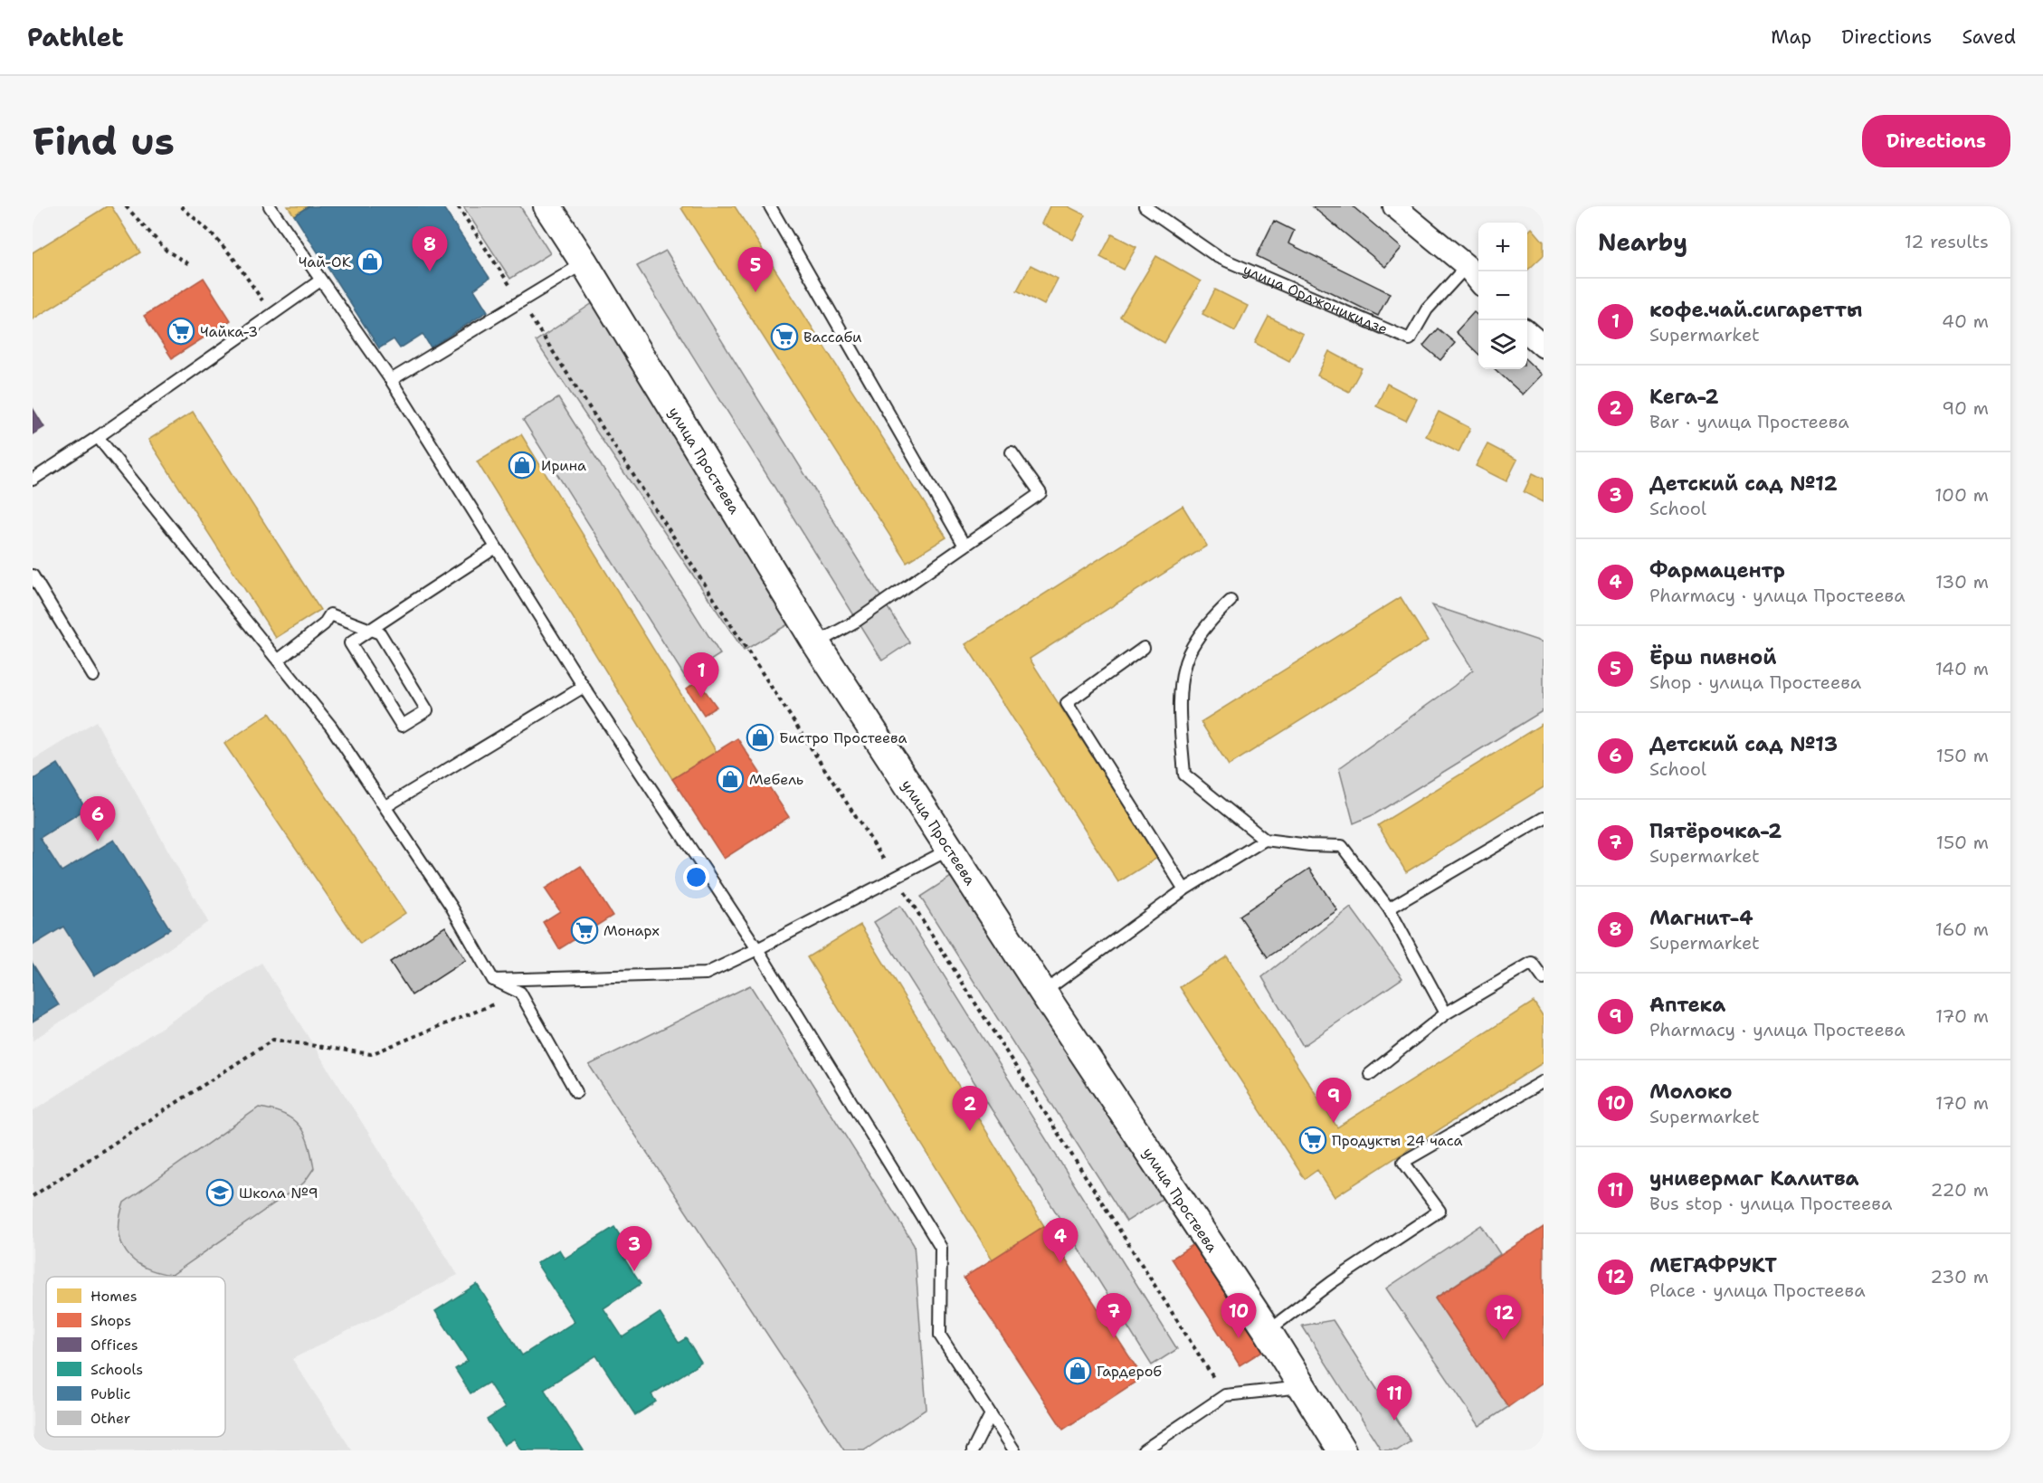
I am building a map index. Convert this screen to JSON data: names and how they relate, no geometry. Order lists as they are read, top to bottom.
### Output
{
  "streets": {
    "street": ["улица Простеева"],
    "lane": ["улица Орджоникидзе"]
  },
  "places": {
    "shop": [
      "Чай-ОК",
      "Ирина",
      "Бистро Простеева",
      "Мебель",
      "Гардероб"
    ],
    "supermarket": [
      "Чайка-3",
      "Вассаби",
      "Монарх",
      "Продукты 24 часа"
    ],
    "school or university": ["Школа №9"]
  },
  "legend": [
    "Homes",
    "Shops",
    "Offices",
    "Schools",
    "Public",
    "Other"
  ],
  "page": {
    "header": "Pathlet",
    "nav": ["Map", "Directions", "Saved"],
    "buttons": "Directions",
    "title": "Find us",
    "heading": ["Nearby", "12 results"],
    "map_buttons": ["+", "−"],
    "pins": [
      "8",
      "5",
      "1",
      "6",
      "9",
      "2",
      "4",
      "3",
      "7",
      "10",
      "12",
      "11"
    ],
    "list": [
      {
        "mark": "1",
        "name": "кофе.чай.сигаретты",
        "note": "Supermarket",
        "value": "40 m"
      },
      {
        "mark": "2",
        "name": "Кега-2",
        "note": "Bar · улица Простеева",
        "value": "90 m"
      },
      {
        "mark": "3",
        "name": "Детский сад №12",
        "note": "School",
        "value": "100 m"
      },
      {
        "mark": "4",
        "name": "Фармацентр",
        "note": "Pharmacy · улица Простеева",
        "value": "130 m"
      },
      {
        "mark": "5",
        "name": "Ёрш пивной",
        "note": "Shop · улица Простеева",
        "value": "140 m"
      },
      {
        "mark": "6",
        "name": "Детский сад №13",
        "note": "School",
        "value": "150 m"
      },
      {
        "mark": "7",
        "name": "Пятёрочка-2",
        "note": "Supermarket",
        "value": "150 m"
      },
      {
        "mark": "8",
        "name": "Магнит-4",
        "note": "Supermarket",
        "value": "160 m"
      },
      {
        "mark": "9",
        "name": "Аптека",
        "note": "Pharmacy · улица Простеева",
        "value": "170 m"
      },
      {
        "mark": "10",
        "name": "Молоко",
        "note": "Supermarket",
        "value": "170 m"
      },
      {
        "mark": "11",
        "name": "универмаг Калитва",
        "note": "Bus stop · улица Простеева",
        "value": "220 m"
      },
      {
        "mark": "12",
        "name": "МЕГАФРУКТ",
        "note": "Place · улица Простеева",
        "value": "230 m"
      }
    ]
  }
}
